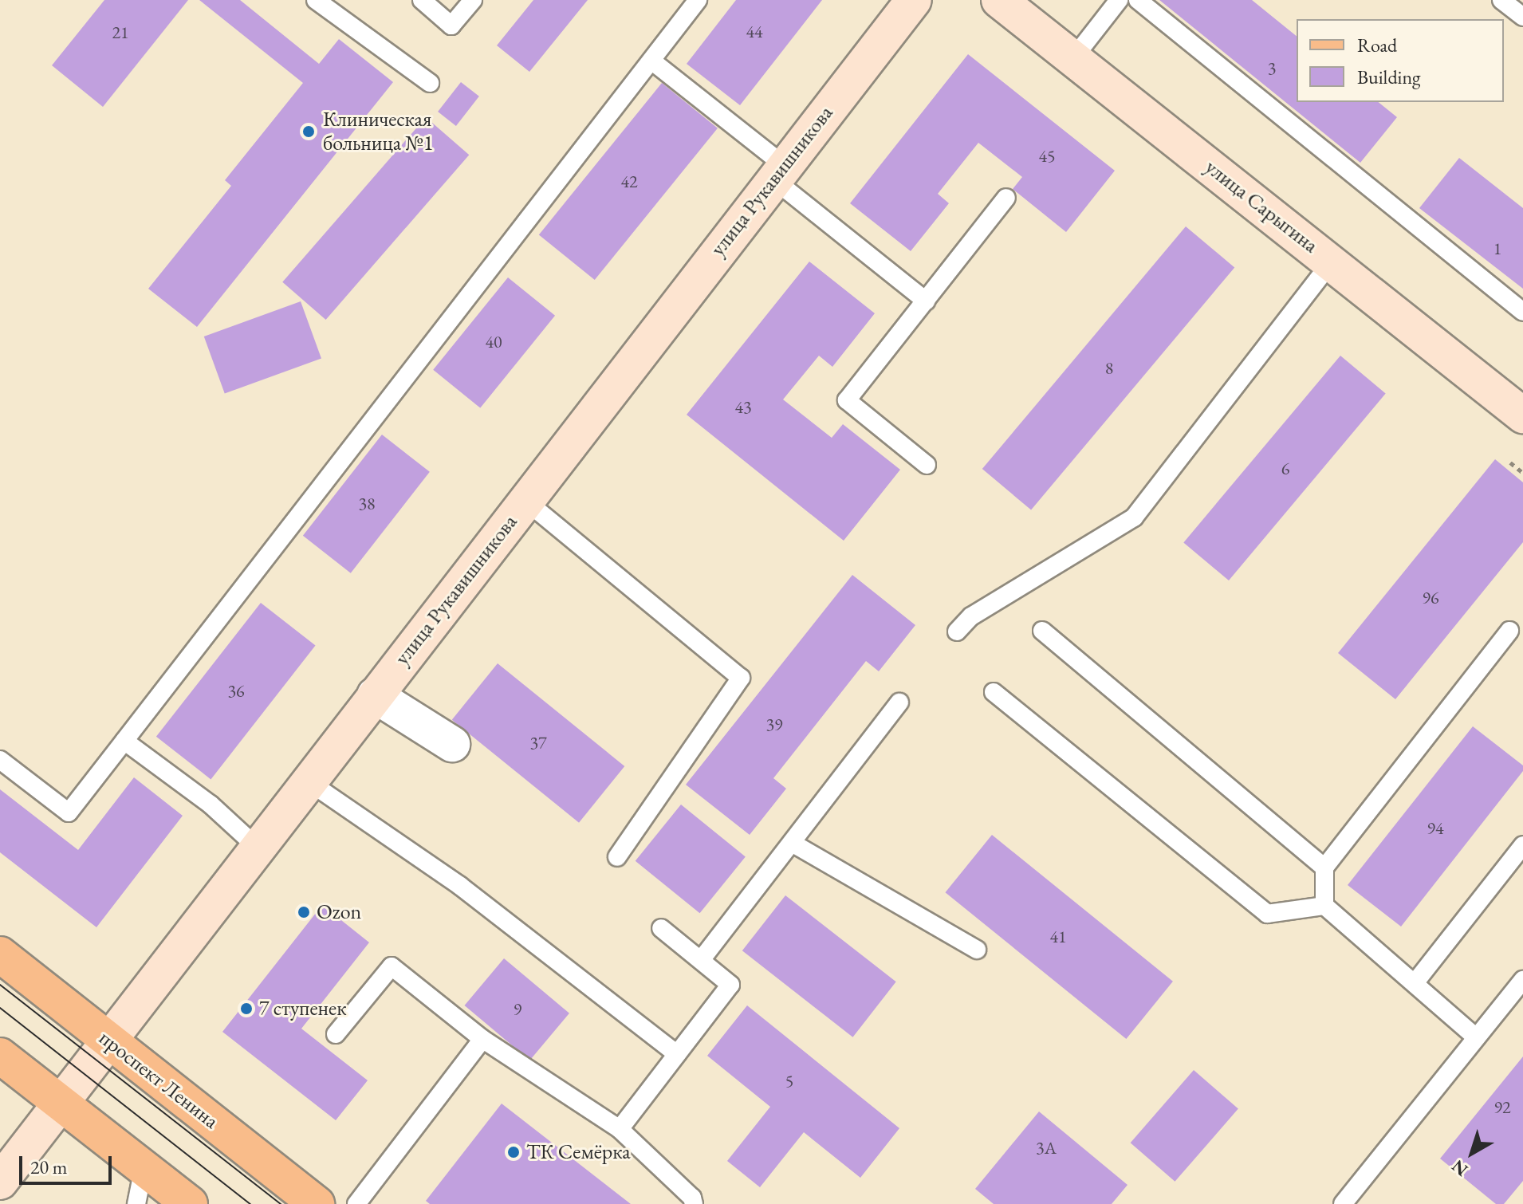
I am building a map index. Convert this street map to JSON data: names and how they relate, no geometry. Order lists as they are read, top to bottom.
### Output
{
  "streets": {
    "main road": ["проспект Ленина"],
    "street": ["улица Рукавишникова", "улица Сарыгина"]
  },
  "crossings": [
    ["улица Рукавишникова", "проспект Ленина"]
  ],
  "places": [
    "Клиническая больница №1",
    "Ozon",
    "7 ступенек",
    "ТК Семёрка"
  ],
  "house_numbers": [
    "44",
    "21",
    "3",
    "45",
    "42",
    "1",
    "40",
    "8",
    "43",
    "6",
    "38",
    "96",
    "36",
    "39",
    "37",
    "94",
    "41",
    "9",
    "5",
    "92",
    "3А"
  ],
  "legend": ["Road", "Building"],
  "scale_bar": "20 m",
  "north": "bottom left"
}
